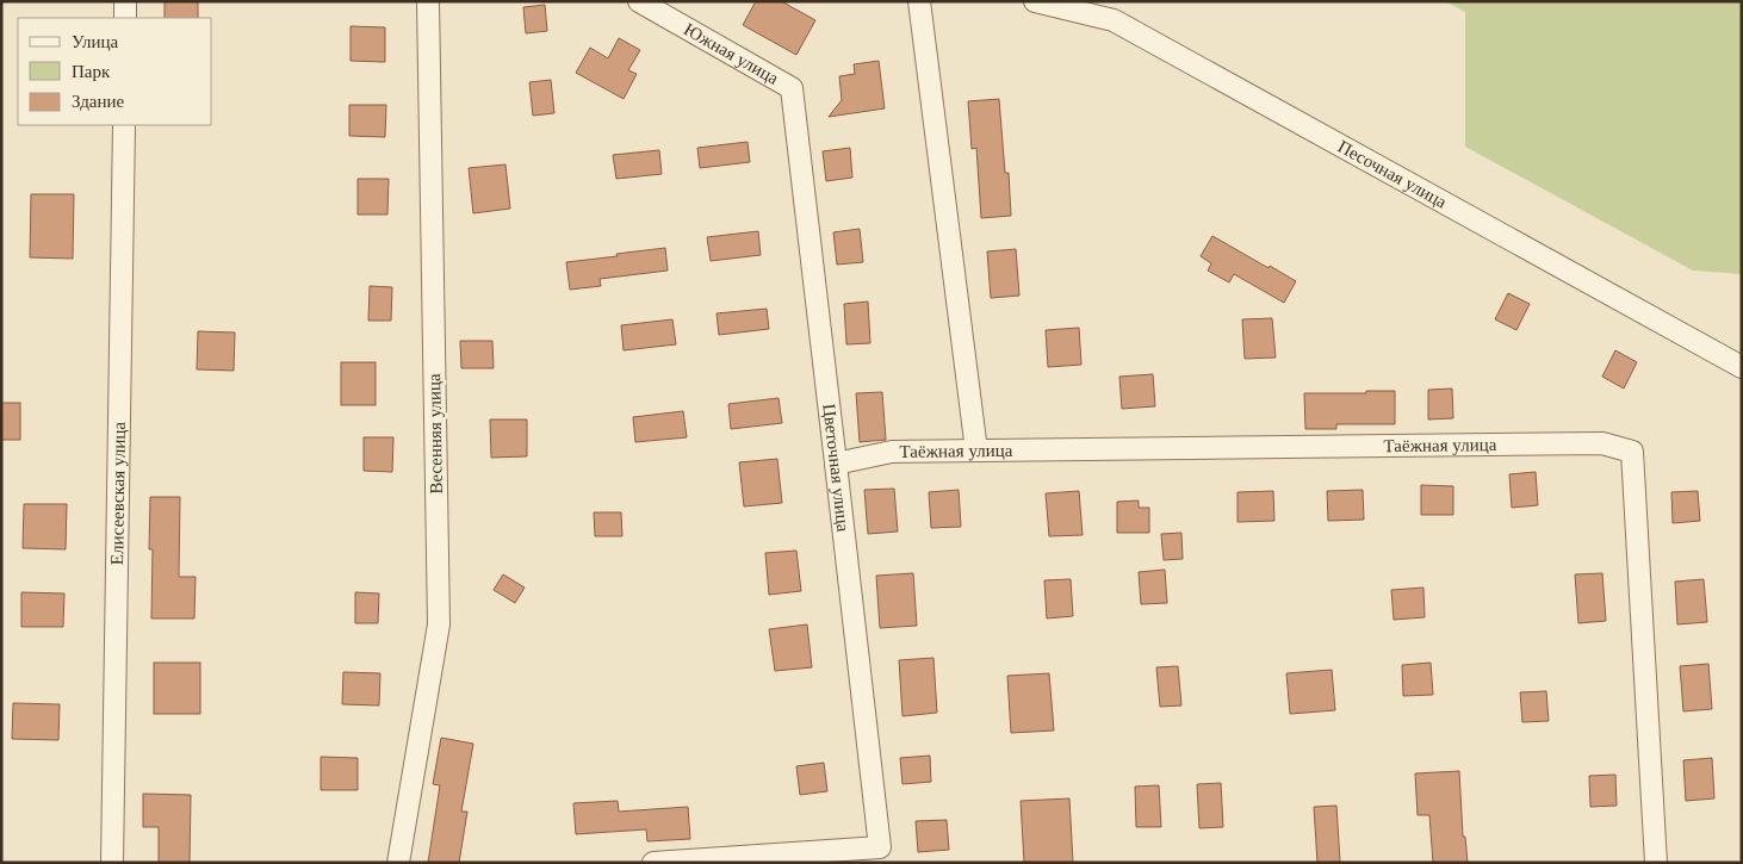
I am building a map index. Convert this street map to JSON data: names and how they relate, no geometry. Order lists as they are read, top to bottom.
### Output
{
  "streets": {
    "street": [
      "Южная улица",
      "Песочная улица",
      "Весенняя улица",
      "Таёжная улица",
      "Цветочная улица",
      "Елисеевская улица"
    ]
  },
  "crossings": [
    ["Южная улица", "Цветочная улица"],
    ["Таёжная улица", "Цветочная улица"]
  ],
  "legend": ["Улица", "Парк", "Здание"]
}
